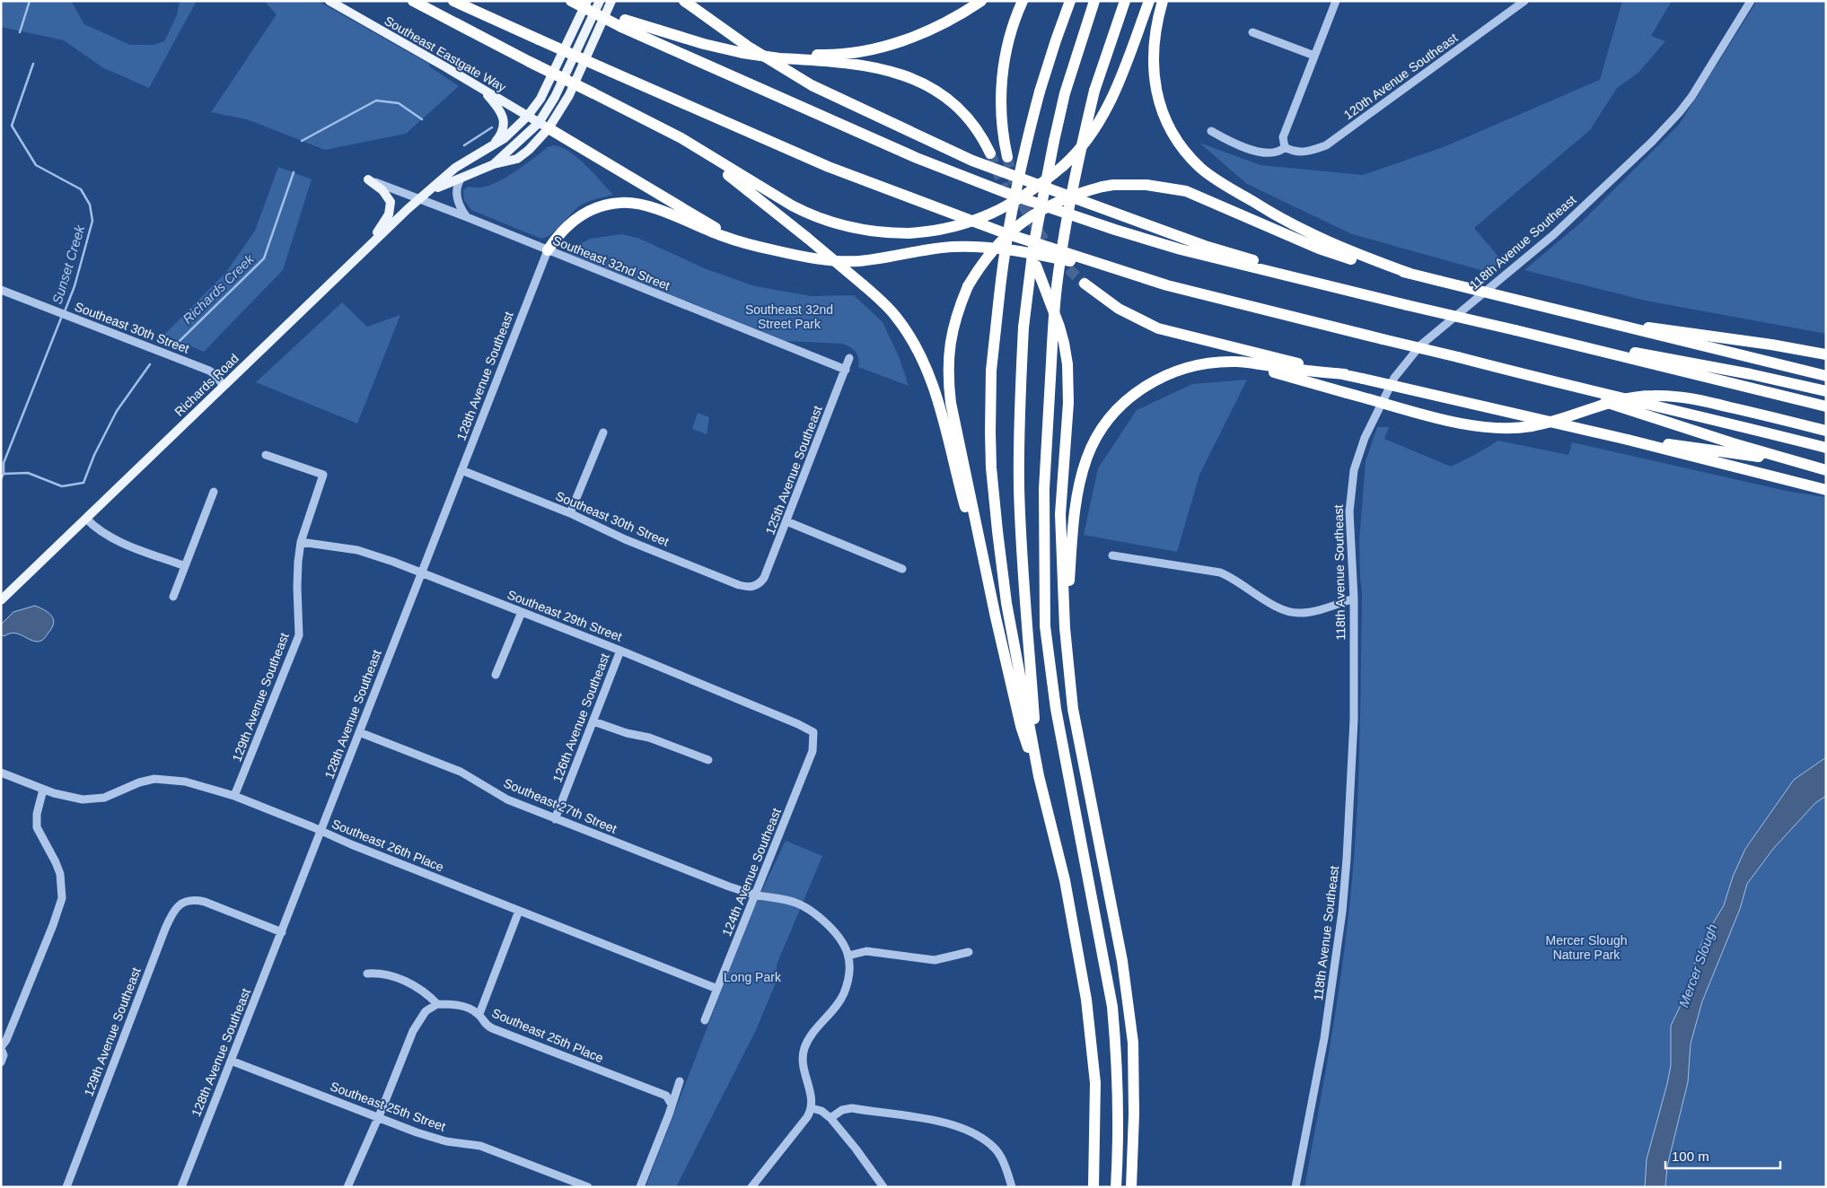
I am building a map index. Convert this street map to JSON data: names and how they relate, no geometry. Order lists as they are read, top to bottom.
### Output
{
  "streets": {
    "main road": ["Southeast Eastgate Way", "Richards Road"],
    "street": [
      "120th Avenue Southeast",
      "118th Avenue Southeast",
      "Southeast 32nd Street",
      "Southeast 30th Street",
      "128th Avenue Southeast",
      "125th Avenue Southeast",
      "Southeast 29th Street",
      "129th Avenue Southeast",
      "126th Avenue Southeast",
      "Southeast 27th Street",
      "Southeast 26th Place",
      "124th Avenue Southeast",
      "Southeast 25th Place",
      "Southeast 25th Street"
    ]
  },
  "crossings": [
    ["Southeast Eastgate Way", "Richards Road"],
    ["Southeast 32nd Street", "128th Avenue Southeast"],
    ["Southeast 32nd Street", "Richards Road"],
    ["Southeast 32nd Street", "125th Avenue Southeast"],
    ["Southeast 30th Street", "128th Avenue Southeast"],
    ["Southeast 30th Street", "Richards Road"],
    ["Southeast 30th Street", "125th Avenue Southeast"],
    ["128th Avenue Southeast", "Southeast 29th Street"],
    ["128th Avenue Southeast", "129th Avenue Southeast"],
    ["128th Avenue Southeast", "Southeast 27th Street"],
    ["128th Avenue Southeast", "Southeast 26th Place"],
    ["128th Avenue Southeast", "Southeast 25th Street"],
    ["Southeast 29th Street", "129th Avenue Southeast"],
    ["Southeast 29th Street", "126th Avenue Southeast"],
    ["Southeast 29th Street", "124th Avenue Southeast"],
    ["129th Avenue Southeast", "Southeast 26th Place"],
    ["126th Avenue Southeast", "Southeast 27th Street"],
    ["Southeast 27th Street", "124th Avenue Southeast"],
    ["Southeast 26th Place", "124th Avenue Southeast"]
  ],
  "water": ["Sunset Creek", "Richards Creek", "Mercer Slough"],
  "parks": ["Southeast 32nd Street Park", "Mercer Slough Nature Park", "Long Park"],
  "scale_bar": "100 m"
}
